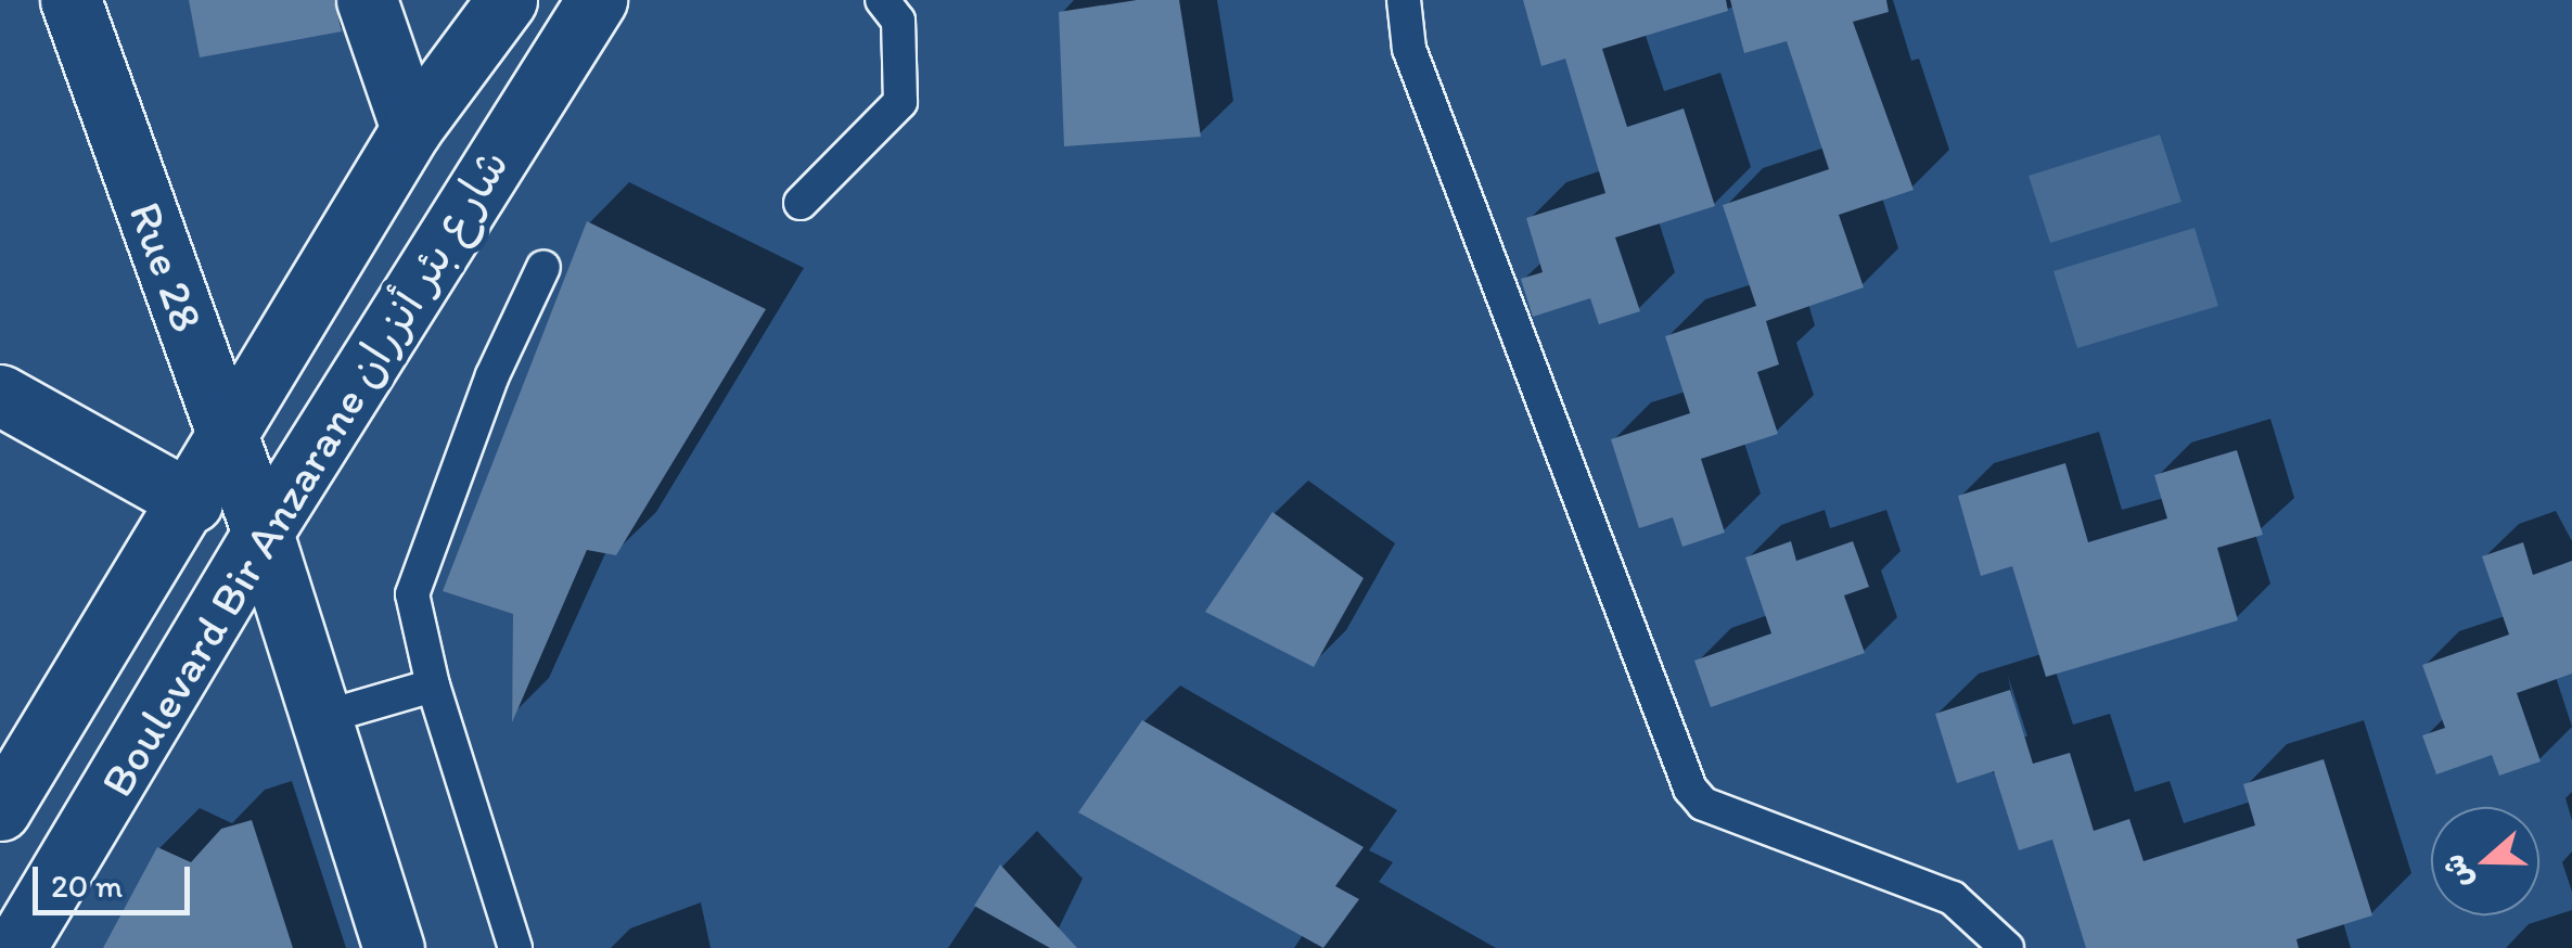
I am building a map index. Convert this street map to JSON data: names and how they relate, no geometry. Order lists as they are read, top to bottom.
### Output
{
  "streets": {
    "main road": ["Rue 28", "Boulevard Bir Anzarane شارع بئر أنزران"]
  },
  "crossings": [
    ["Rue 28", "Boulevard Bir Anzarane شارع بئر أنزران"]
  ],
  "scale_bar": "20 m",
  "north": "left"
}
